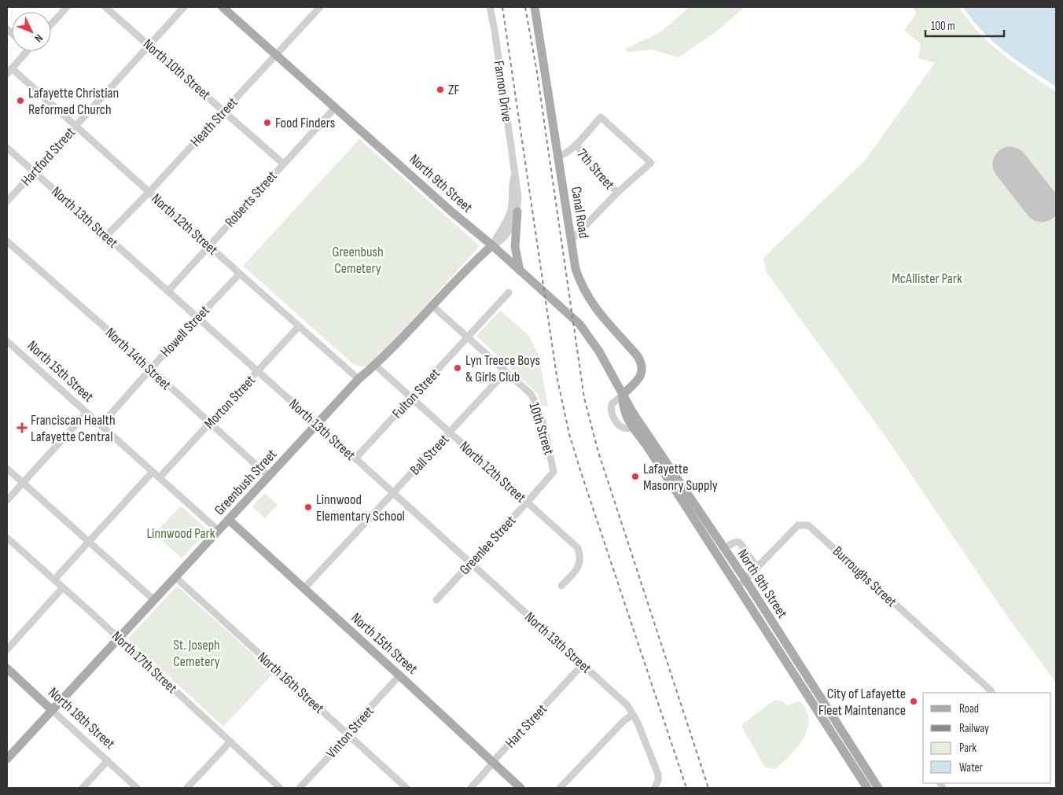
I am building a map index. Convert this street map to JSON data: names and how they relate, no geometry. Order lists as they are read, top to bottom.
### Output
{
  "streets": {
    "main road": [
      "North 9th Street",
      "Canal Road",
      "North 15th Street",
      "Greenbush Street",
      "North 18th Street"
    ],
    "street": [
      "North 10th Street",
      "Fannon Drive",
      "Heath Street",
      "Hartford Street",
      "7th Street",
      "Roberts Street",
      "North 13th Street",
      "North 12th Street",
      "Howell Street",
      "North 14th Street",
      "Fulton Street",
      "Morton Street",
      "10th Street",
      "Ball Street",
      "Greenlee Street",
      "Burroughs Street",
      "North 17th Street",
      "North 16th Street",
      "Hart Street",
      "Vinton Street"
    ]
  },
  "crossings": [
    ["North 10th Street", "Heath Street"],
    ["North 10th Street", "Hartford Street"],
    ["North 10th Street", "Roberts Street"],
    ["Fannon Drive", "North 9th Street"],
    ["Fannon Drive", "Greenbush Street"],
    ["Heath Street", "North 9th Street"],
    ["Heath Street", "North 13th Street"],
    ["Heath Street", "North 12th Street"],
    ["Hartford Street", "North 13th Street"],
    ["Hartford Street", "North 12th Street"],
    ["North 9th Street", "Roberts Street"],
    ["North 9th Street", "Canal Road"],
    ["North 9th Street", "Greenbush Street"],
    ["North 9th Street", "Burroughs Street"],
    ["Roberts Street", "North 13th Street"],
    ["Roberts Street", "North 12th Street"],
    ["North 13th Street", "Howell Street"],
    ["North 13th Street", "Fulton Street"],
    ["North 13th Street", "Morton Street"],
    ["North 13th Street", "Ball Street"],
    ["North 13th Street", "Greenbush Street"],
    ["North 13th Street", "Greenlee Street"],
    ["North 13th Street", "Hart Street"],
    ["North 12th Street", "Howell Street"],
    ["North 12th Street", "Fulton Street"],
    ["North 12th Street", "Morton Street"],
    ["North 12th Street", "Ball Street"],
    ["North 12th Street", "Greenbush Street"],
    ["North 12th Street", "Greenlee Street"],
    ["Howell Street", "North 14th Street"],
    ["Howell Street", "North 15th Street"],
    ["North 14th Street", "Morton Street"],
    ["North 14th Street", "Greenbush Street"],
    ["North 15th Street", "Morton Street"],
    ["North 15th Street", "Ball Street"],
    ["North 15th Street", "Greenbush Street"],
    ["North 15th Street", "Hart Street"],
    ["North 15th Street", "Vinton Street"],
    ["10th Street", "Ball Street"],
    ["10th Street", "Greenlee Street"],
    ["Greenbush Street", "North 17th Street"],
    ["Greenbush Street", "North 16th Street"],
    ["Greenbush Street", "North 18th Street"],
    ["North 16th Street", "Vinton Street"]
  ],
  "parks": [
    "Greenbush Cemetery",
    "McAllister Park",
    "Linnwood Park",
    "St. Joseph Cemetery"
  ],
  "places": {
    "other": [
      "ZF",
      "Lafayette Christian Reformed Church",
      "Food Finders",
      "Lyn Treece Boys & Girls Club",
      "Lafayette Masonry Supply",
      "Linnwood Elementary School",
      "City of Lafayette Fleet Maintenance"
    ],
    "health": ["Franciscan Health Lafayette Central"]
  },
  "legend": [
    "Road",
    "Railway",
    "Park",
    "Water"
  ],
  "scale_bar": "100 m",
  "north": "bottom right"
}
